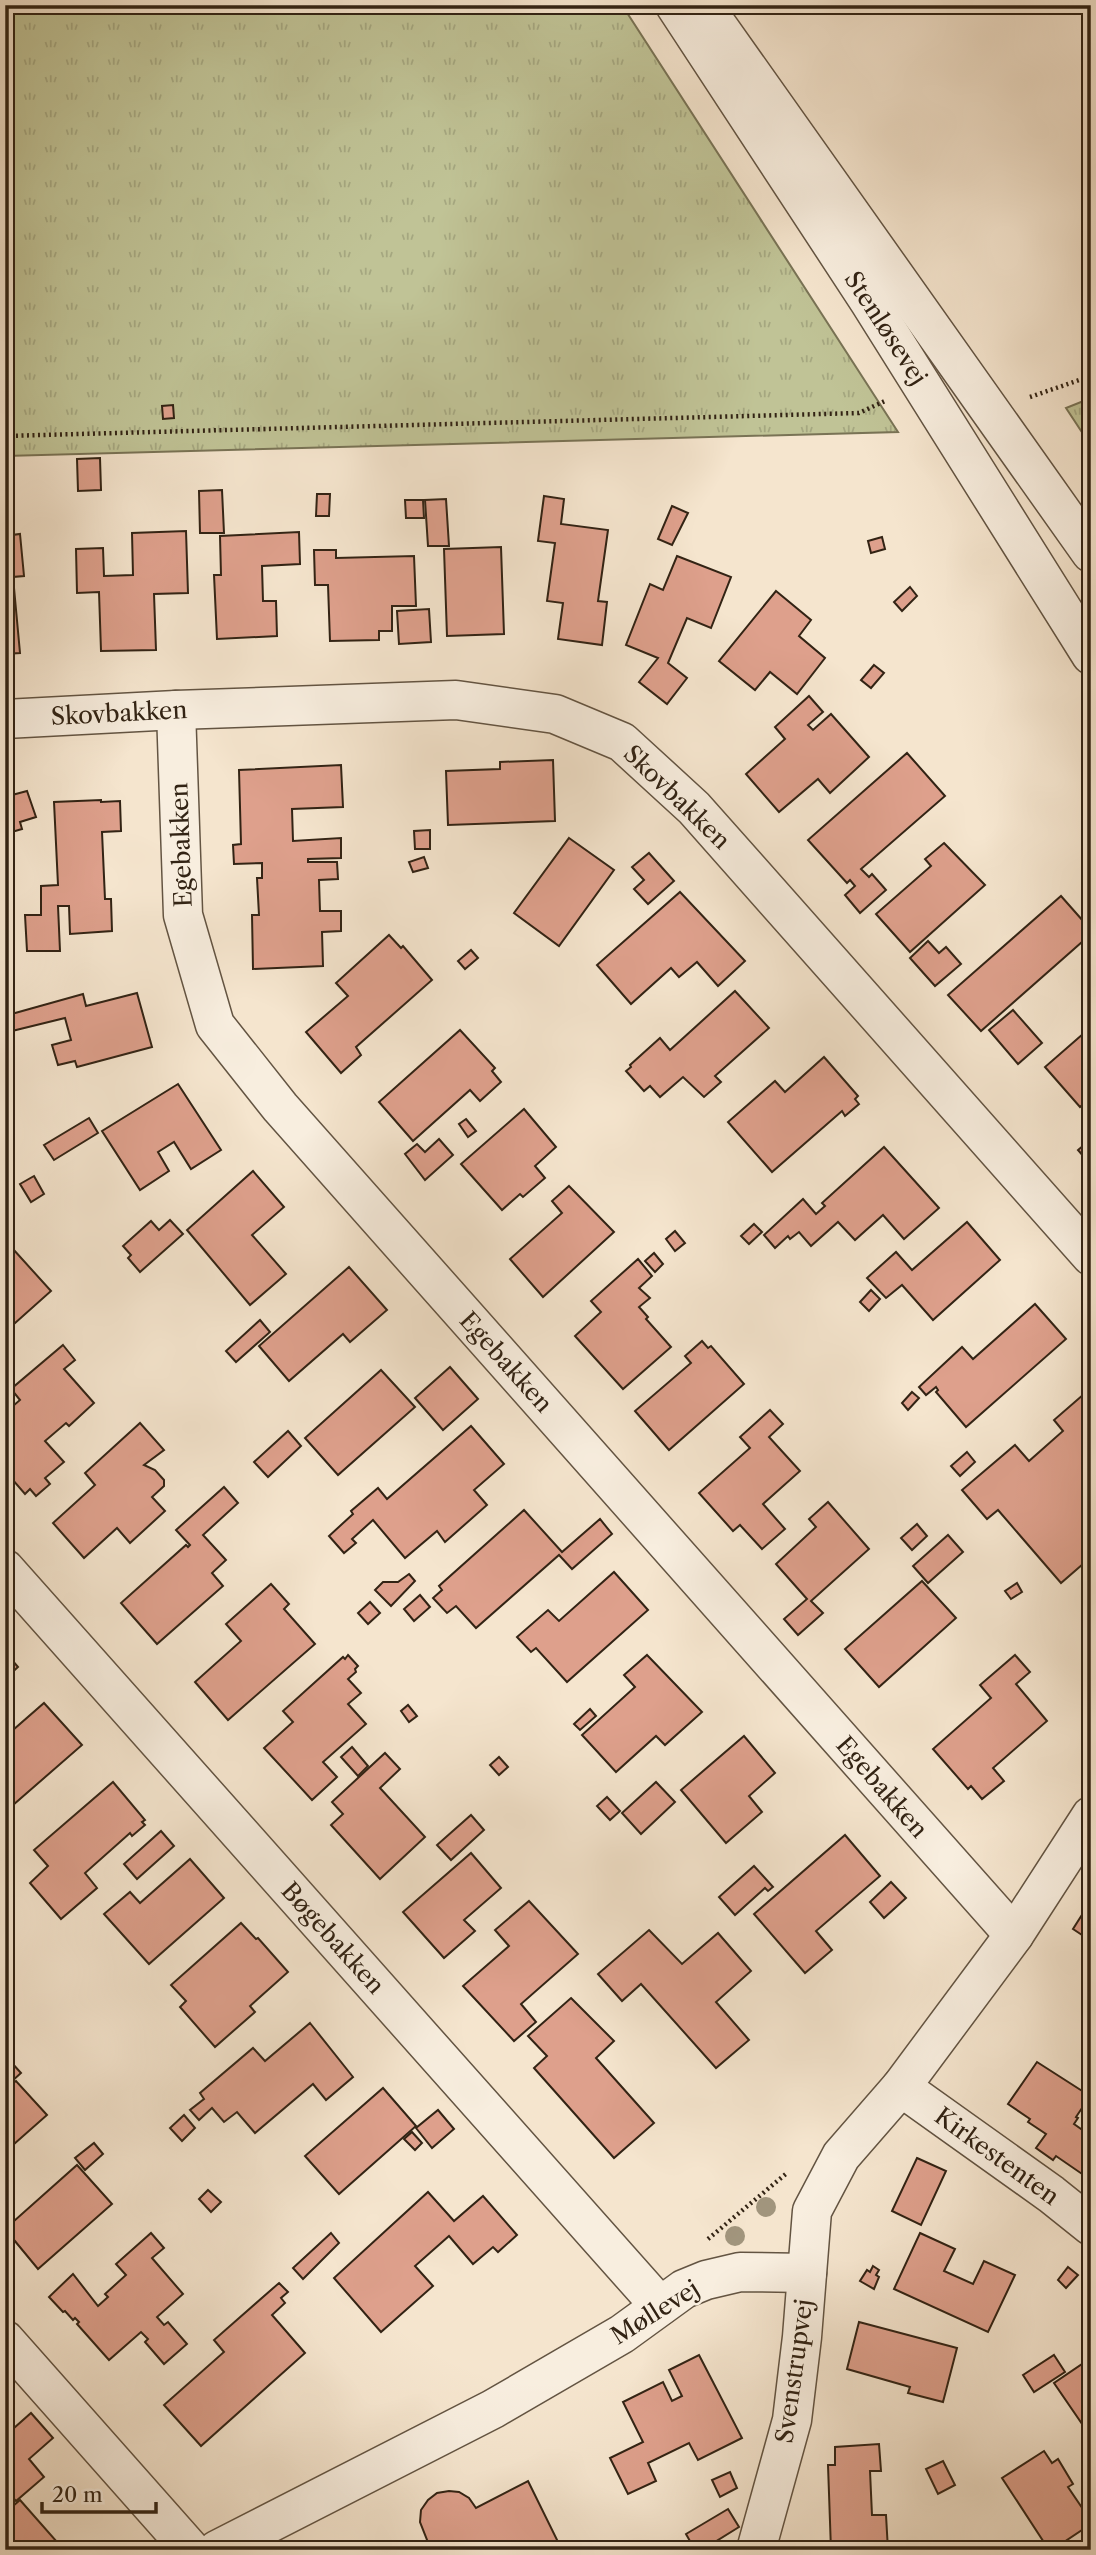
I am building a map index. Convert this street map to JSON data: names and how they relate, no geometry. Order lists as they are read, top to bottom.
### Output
{
  "streets": {
    "street": [
      "Stenløsevej",
      "Skovbakken",
      "Egebakken",
      "Bøgebakken",
      "Kirkestenten",
      "Møllevej",
      "Svenstrupvej"
    ]
  },
  "crossings": [
    ["Skovbakken", "Egebakken"],
    ["Bøgebakken", "Møllevej"],
    ["Møllevej", "Svenstrupvej"]
  ],
  "scale_bar": "20 m"
}
